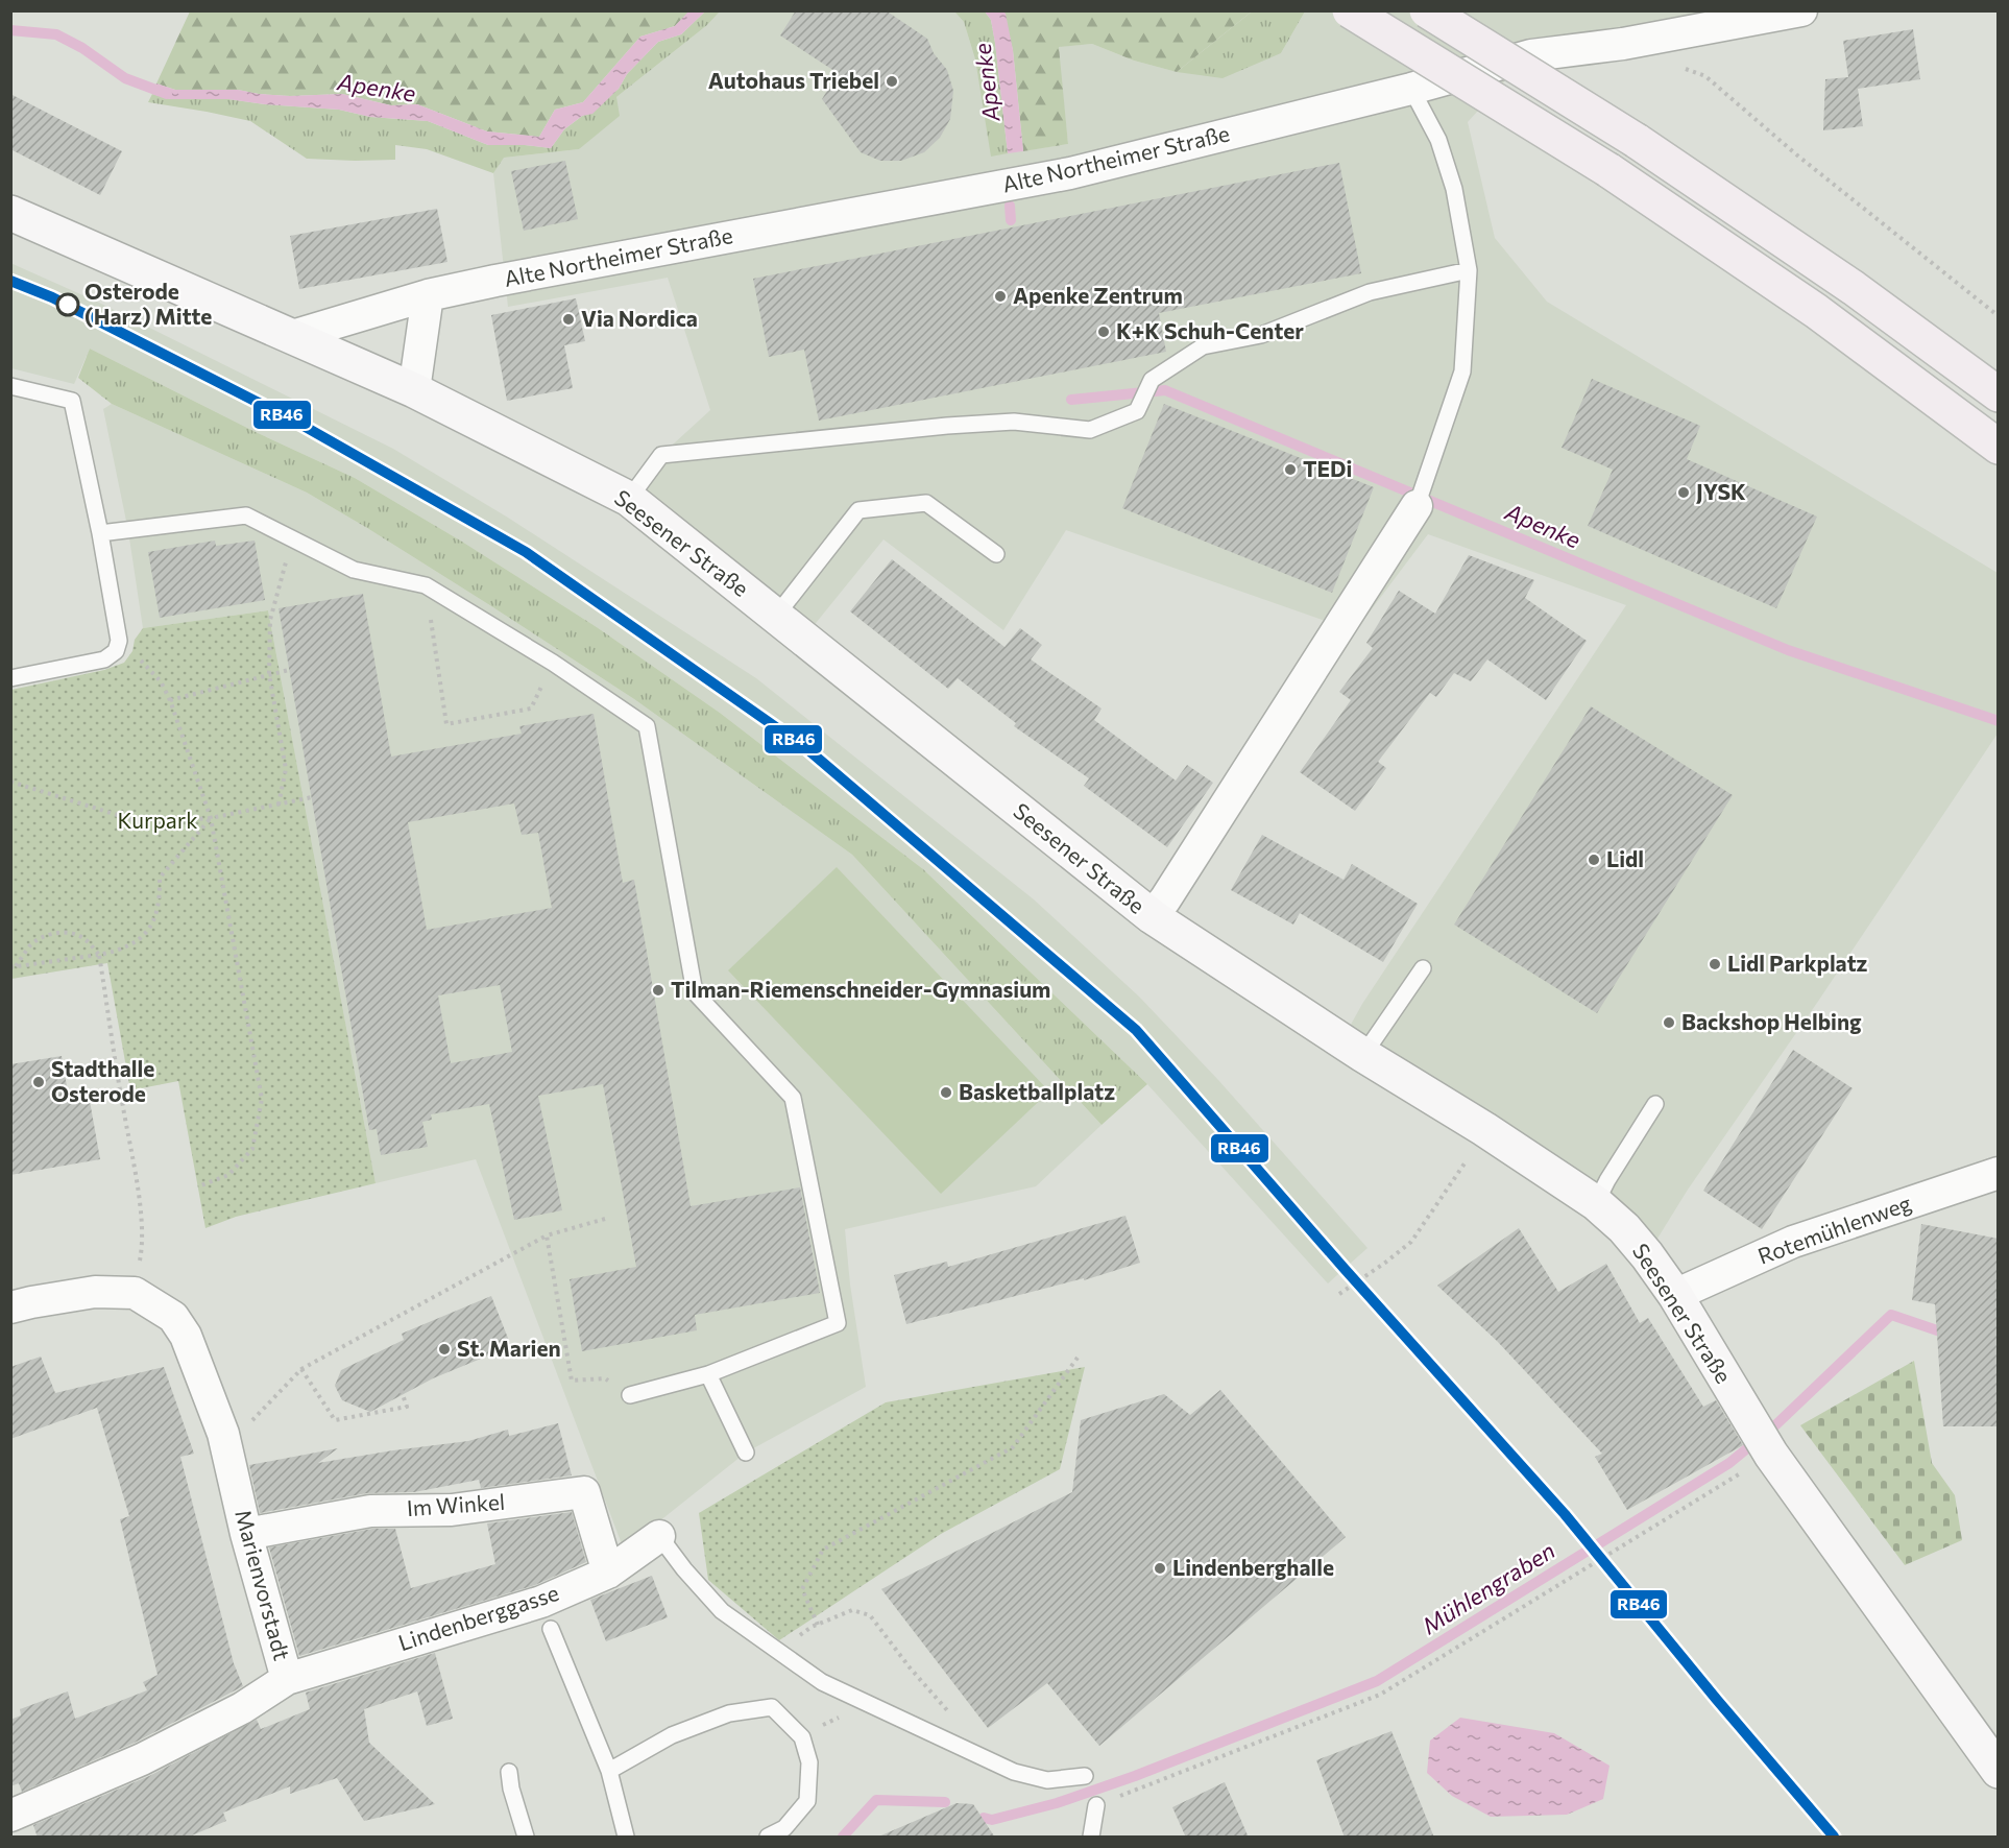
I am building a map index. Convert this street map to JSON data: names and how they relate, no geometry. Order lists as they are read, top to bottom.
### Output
{
  "streets": {
    "street": [
      "Alte Northeimer Straße",
      "Seesener Straße",
      "Rotemühlenweg",
      "Im Winkel",
      "Marienvorstadt",
      "Lindenberggasse"
    ]
  },
  "crossings": [
    ["Alte Northeimer Straße", "Seesener Straße"],
    ["Seesener Straße", "Rotemühlenweg"],
    ["Im Winkel", "Marienvorstadt"],
    ["Im Winkel", "Lindenberggasse"],
    ["Marienvorstadt", "Lindenberggasse"]
  ],
  "water": ["Apenke", "Mühlengraben"],
  "parks": ["Kurpark"],
  "places": [
    "Autohaus Triebel",
    "Apenke Zentrum",
    "Osterode (Harz) Mitte",
    "Via Nordica",
    "K+K Schuh-Center",
    "TEDi",
    "JYSK",
    "Lidl",
    "Lidl Parkplatz",
    "Tilman-Riemenschneider-Gymnasium",
    "Backshop Helbing",
    "Stadthalle Osterode",
    "Basketballplatz",
    "St. Marien",
    "Lindenberghalle"
  ],
  "lines": ["transit line RB46"]
}
